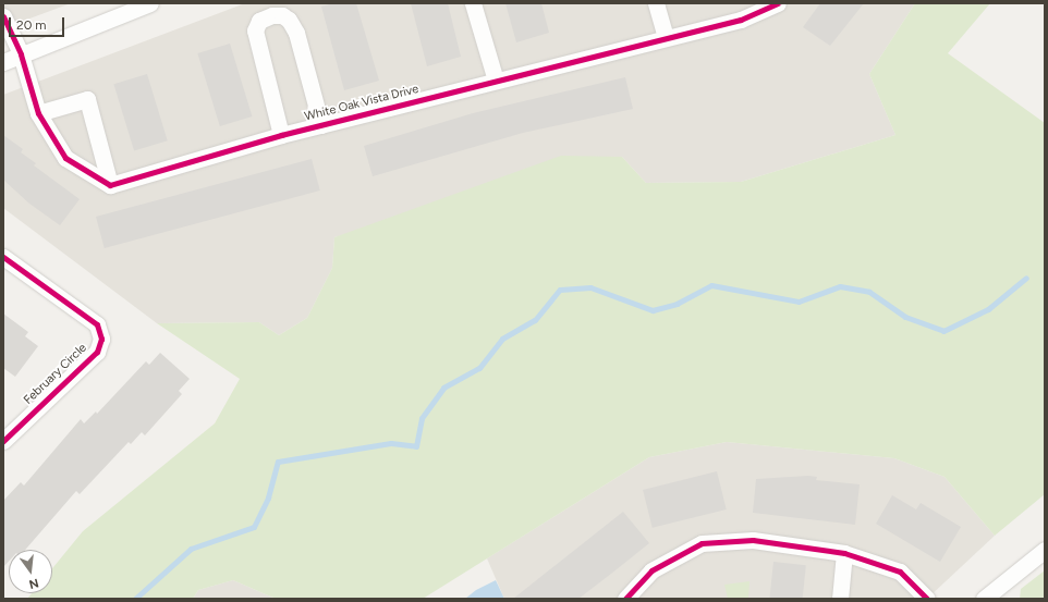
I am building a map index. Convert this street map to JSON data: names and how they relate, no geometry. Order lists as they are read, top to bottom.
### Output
{
  "streets": {
    "street": ["White Oak Vista Drive", "February Circle"]
  },
  "scale_bar": "20 m",
  "north": "bottom"
}
